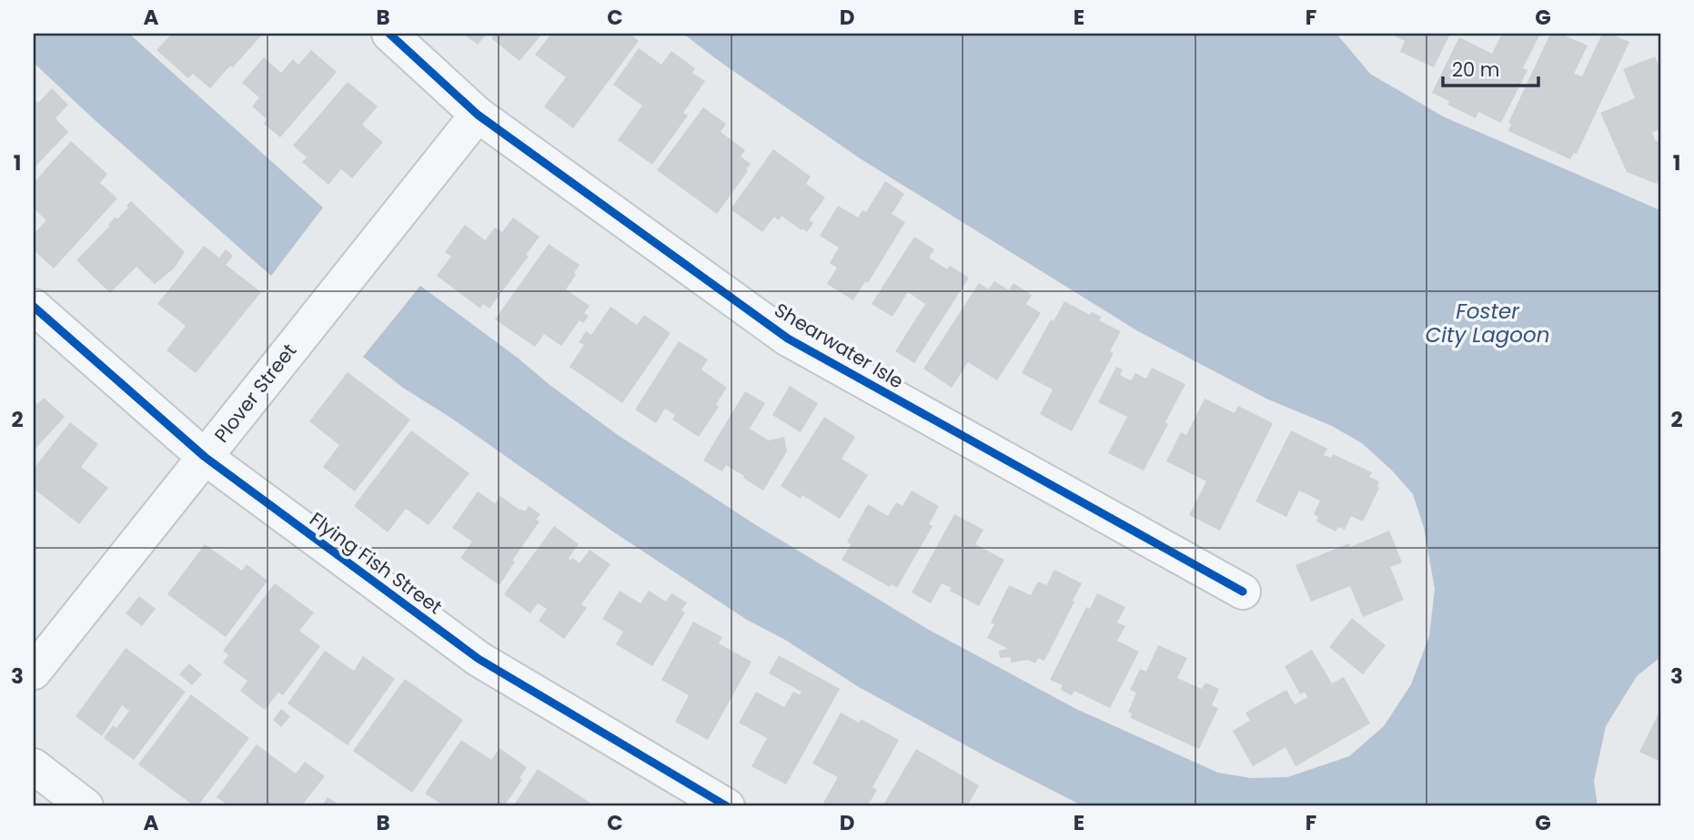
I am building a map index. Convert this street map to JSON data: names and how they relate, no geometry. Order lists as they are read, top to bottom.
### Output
{
  "streets": {
    "street": ["Shearwater Isle", "Plover Street", "Flying Fish Street"]
  },
  "crossings": [
    ["Shearwater Isle", "Plover Street"],
    ["Plover Street", "Flying Fish Street"]
  ],
  "water": ["Foster City Lagoon"],
  "scale_bar": "20 m",
  "grid": {
    "columns": [
      "A",
      "B",
      "C",
      "D",
      "E",
      "F",
      "G"
    ],
    "rows": ["1", "2", "3"]
  }
}
